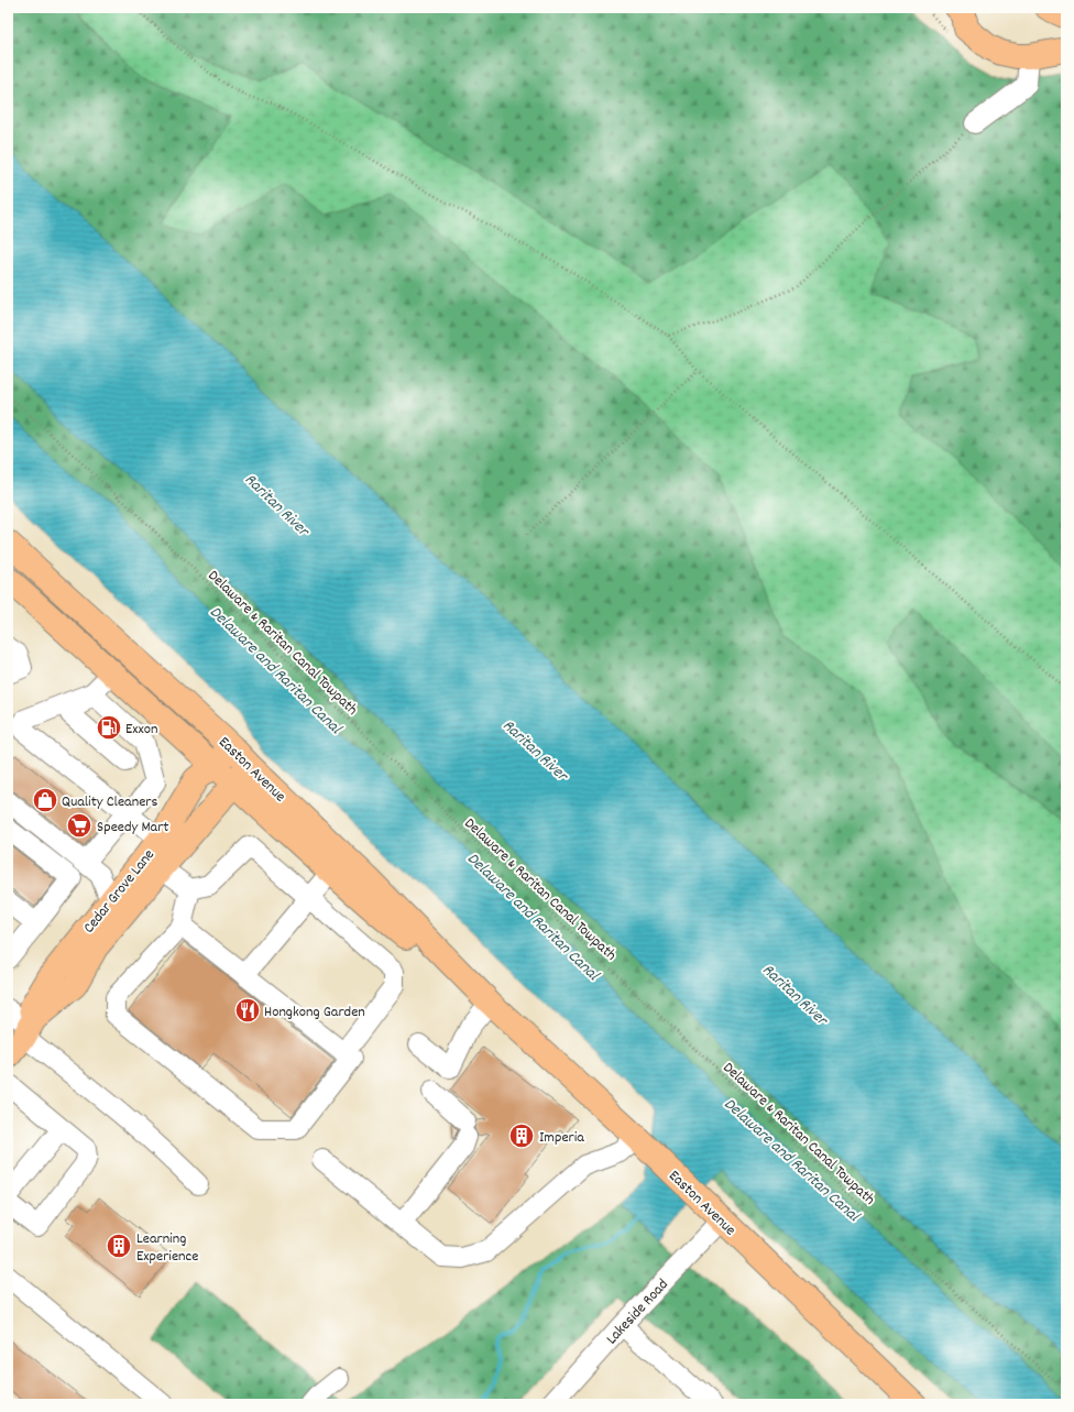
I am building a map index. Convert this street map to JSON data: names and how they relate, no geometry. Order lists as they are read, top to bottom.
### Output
{
  "streets": {
    "main road": ["Easton Avenue", "Cedar Grove Lane"],
    "street": ["Lakeside Road"],
    "path": ["Delaware & Raritan Canal Towpath"]
  },
  "crossings": [
    ["Easton Avenue", "Cedar Grove Lane"],
    ["Easton Avenue", "Lakeside Road"]
  ],
  "water": ["Raritan River", "Delaware and Raritan Canal"],
  "places": {
    "fuel station": ["Exxon"],
    "shop": ["Quality Cleaners"],
    "supermarket": ["Speedy Mart"],
    "restaurant": ["Hongkong Garden"],
    "building": ["Imperia", "Learning Experience"]
  }
}
